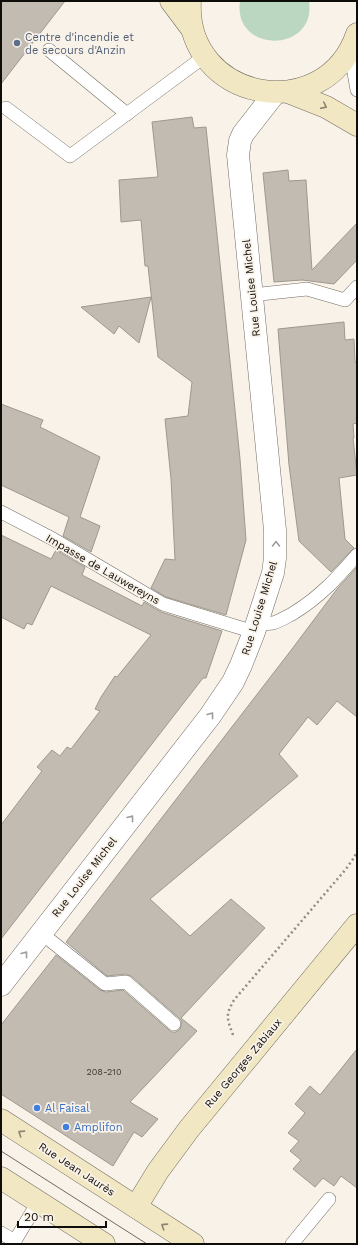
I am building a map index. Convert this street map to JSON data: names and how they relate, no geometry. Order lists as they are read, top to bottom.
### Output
{
  "streets": {
    "street": ["Rue Louise Michel", "Rue Georges Zabiaux", "Rue Jean Jaurès"],
    "lane": ["Impasse de Lauwereyns"]
  },
  "crossings": [
    ["Rue Louise Michel", "Impasse de Lauwereyns"],
    ["Rue Georges Zabiaux", "Rue Jean Jaurès"]
  ],
  "one_way": ["Rue Louise Michel"],
  "places": ["Centre d'incendie et de secours d'Anzin", "Al Faisal", "Amplifon"],
  "house_numbers": ["208-210"],
  "scale_bar": "20 m"
}
